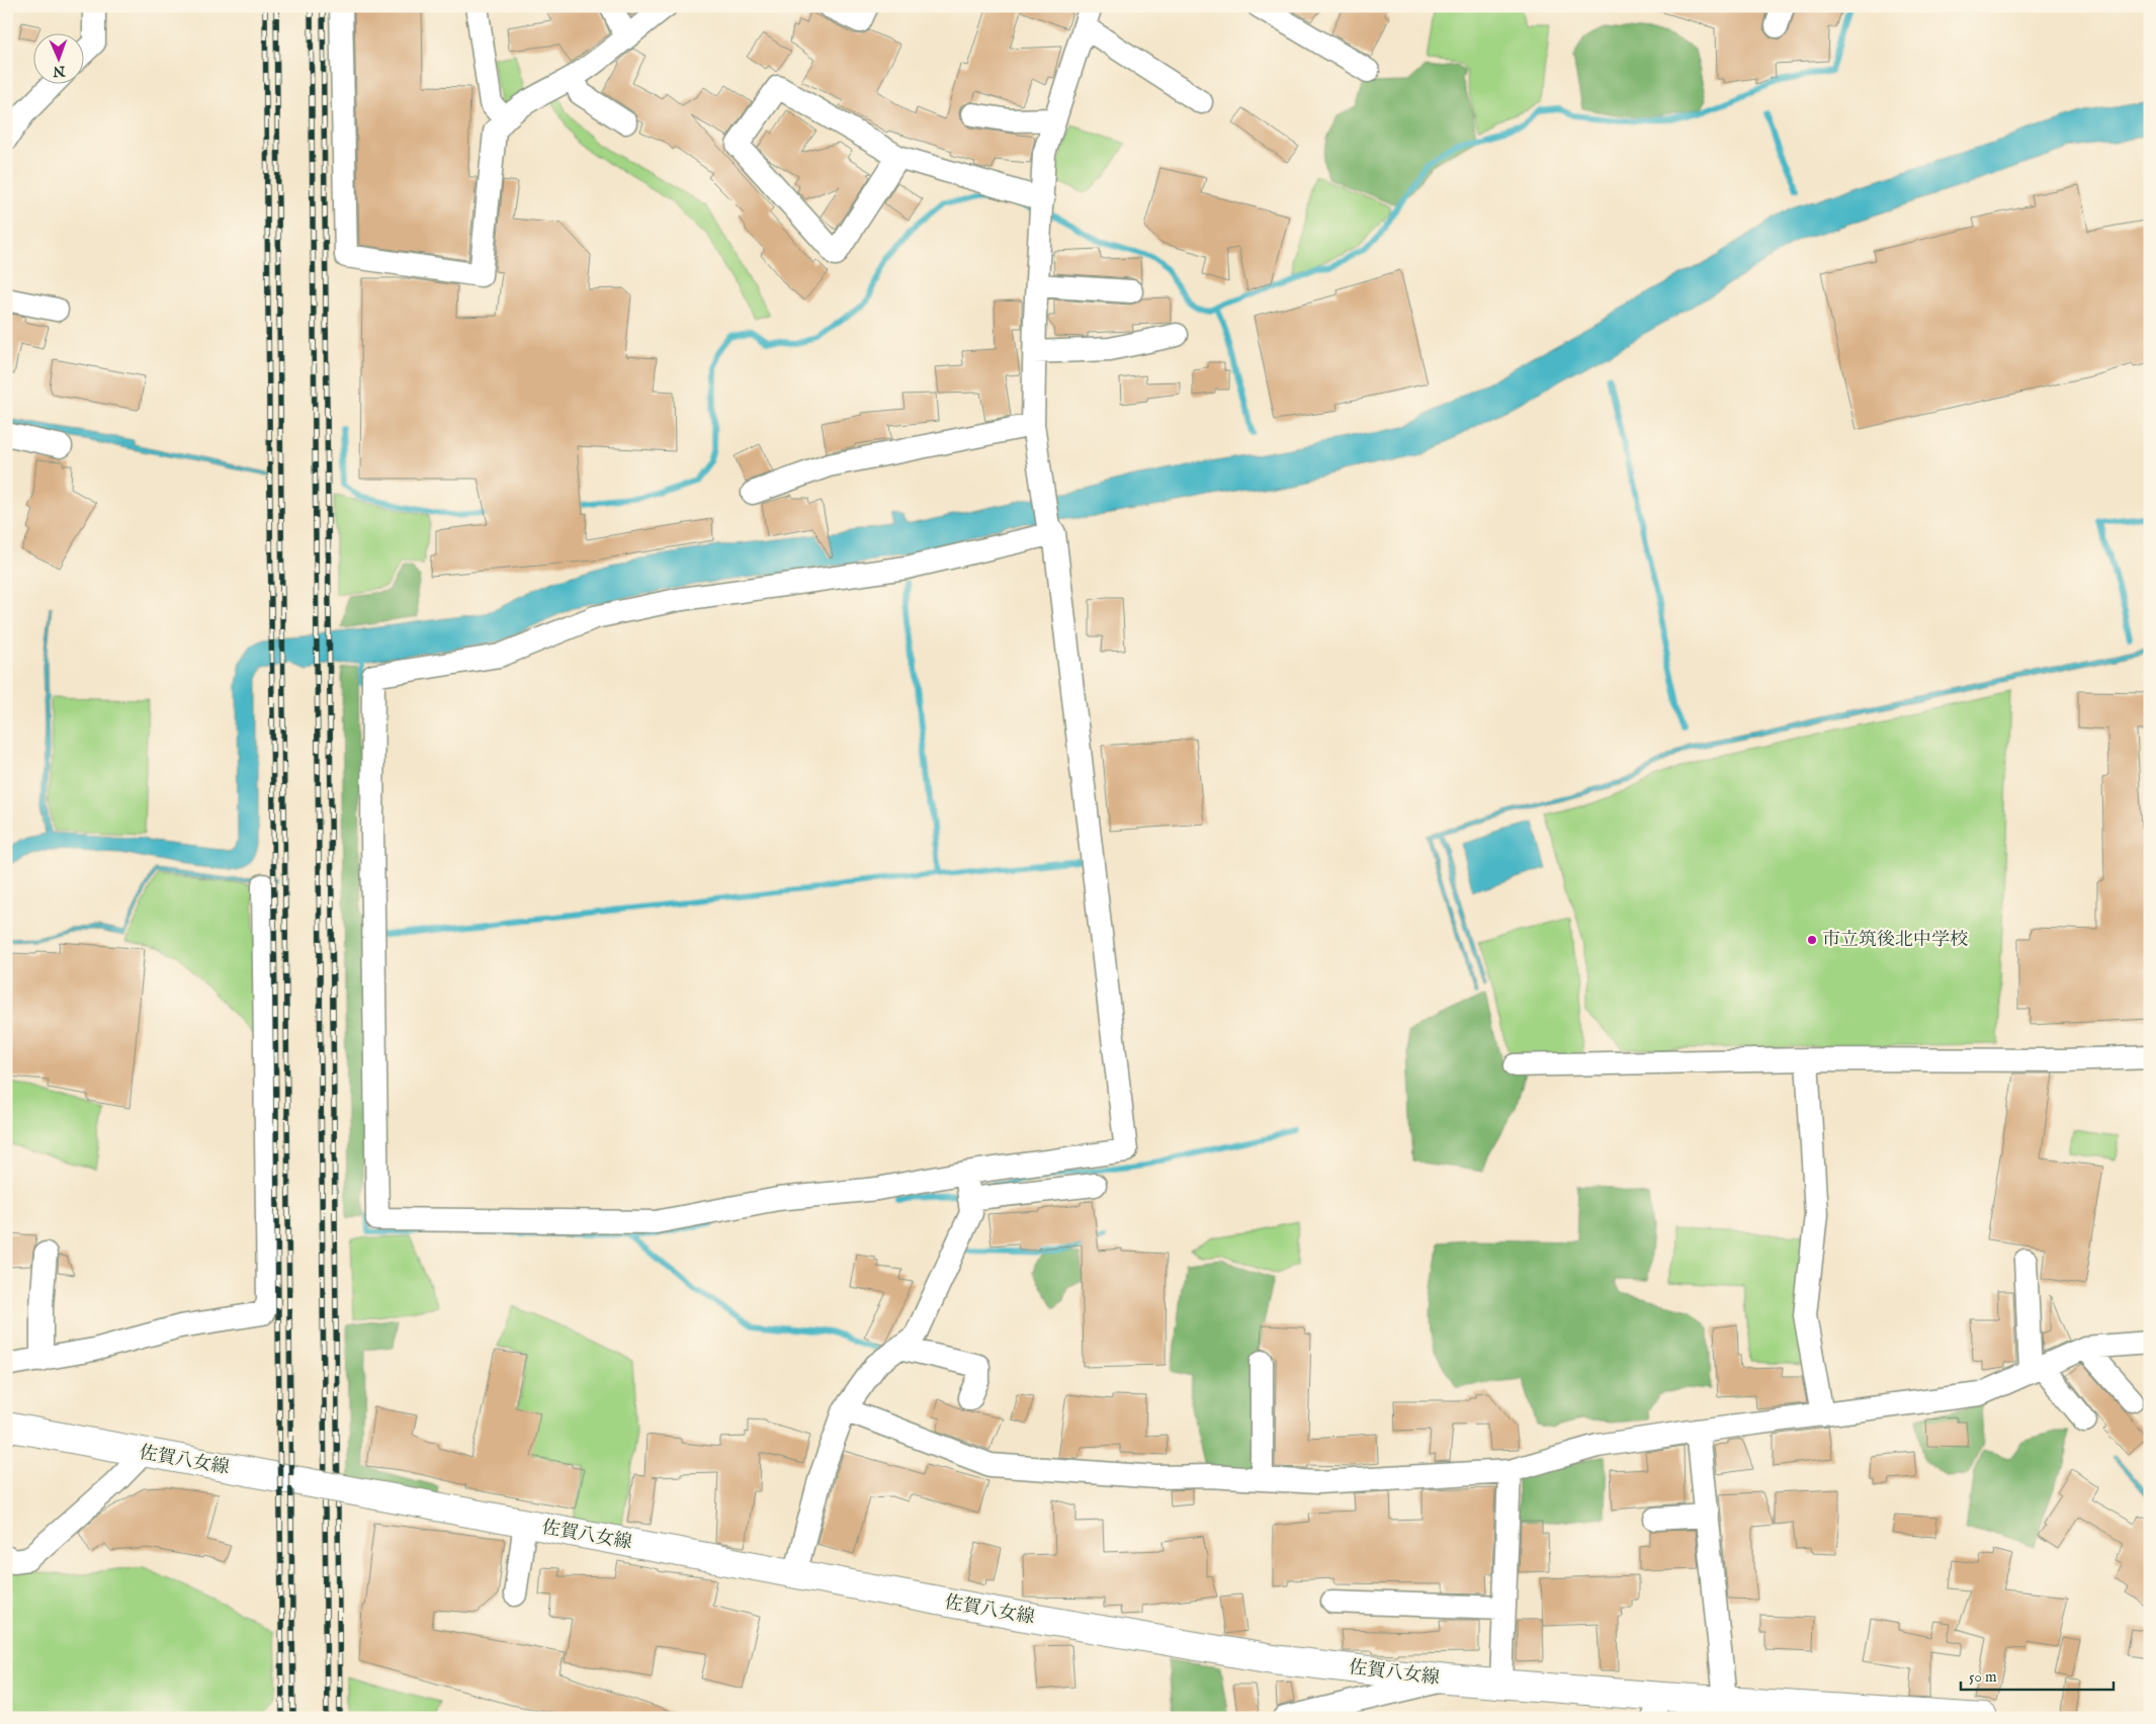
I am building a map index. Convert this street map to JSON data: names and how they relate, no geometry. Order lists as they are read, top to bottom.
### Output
{
  "streets": {
    "main road": ["佐賀八女線"]
  },
  "places": ["市立筑後北中学校"],
  "scale_bar": "50 m",
  "north": "bottom"
}
